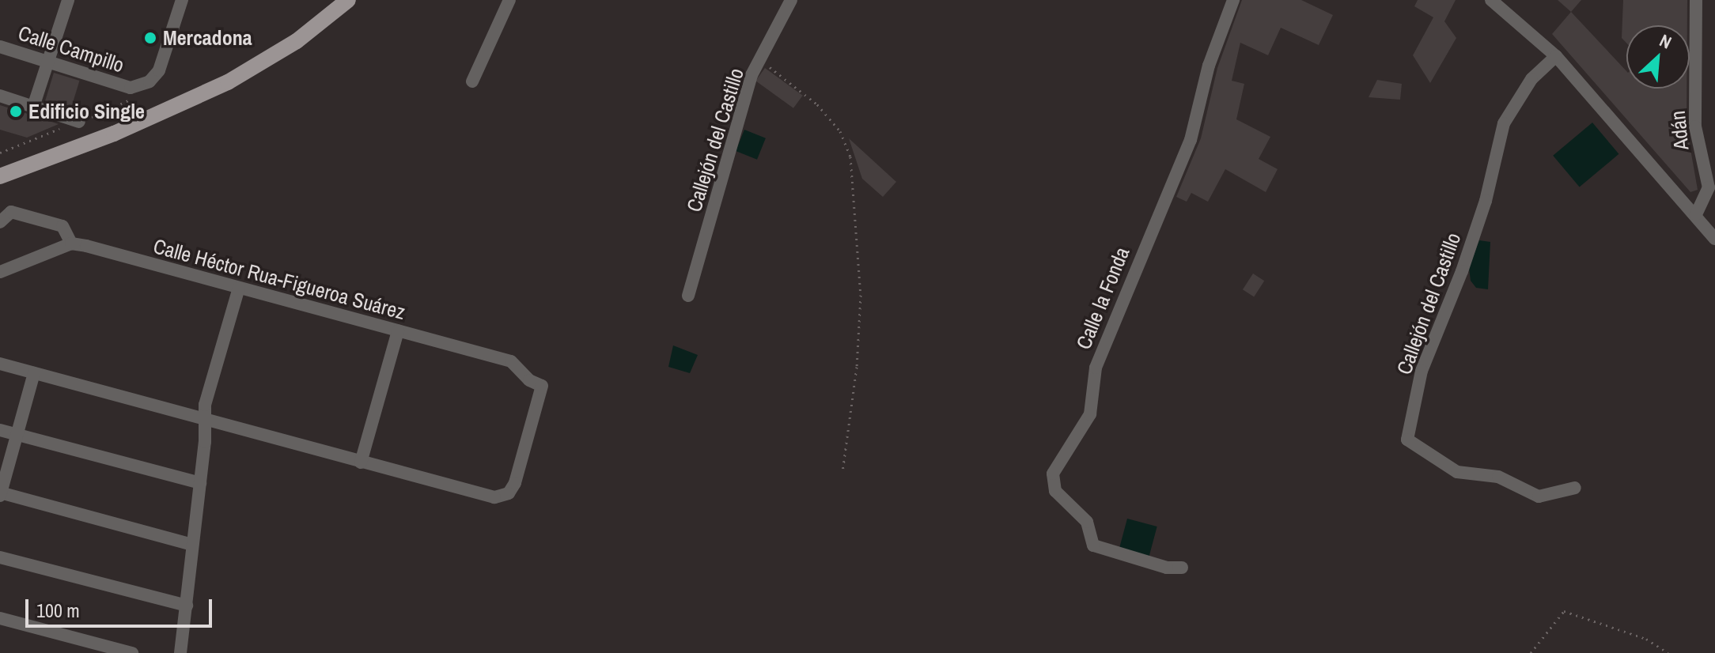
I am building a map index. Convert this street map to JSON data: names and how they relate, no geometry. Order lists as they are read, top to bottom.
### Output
{
  "streets": {
    "street": [
      "Calle Campillo",
      "Adán",
      "Callejón del Castillo",
      "Calle Héctor Rua-Figueroa Suárez",
      "Calle la Fonda"
    ]
  },
  "places": ["Mercadona", "Edificio Single"],
  "scale_bar": "100 m",
  "north": "top right"
}
